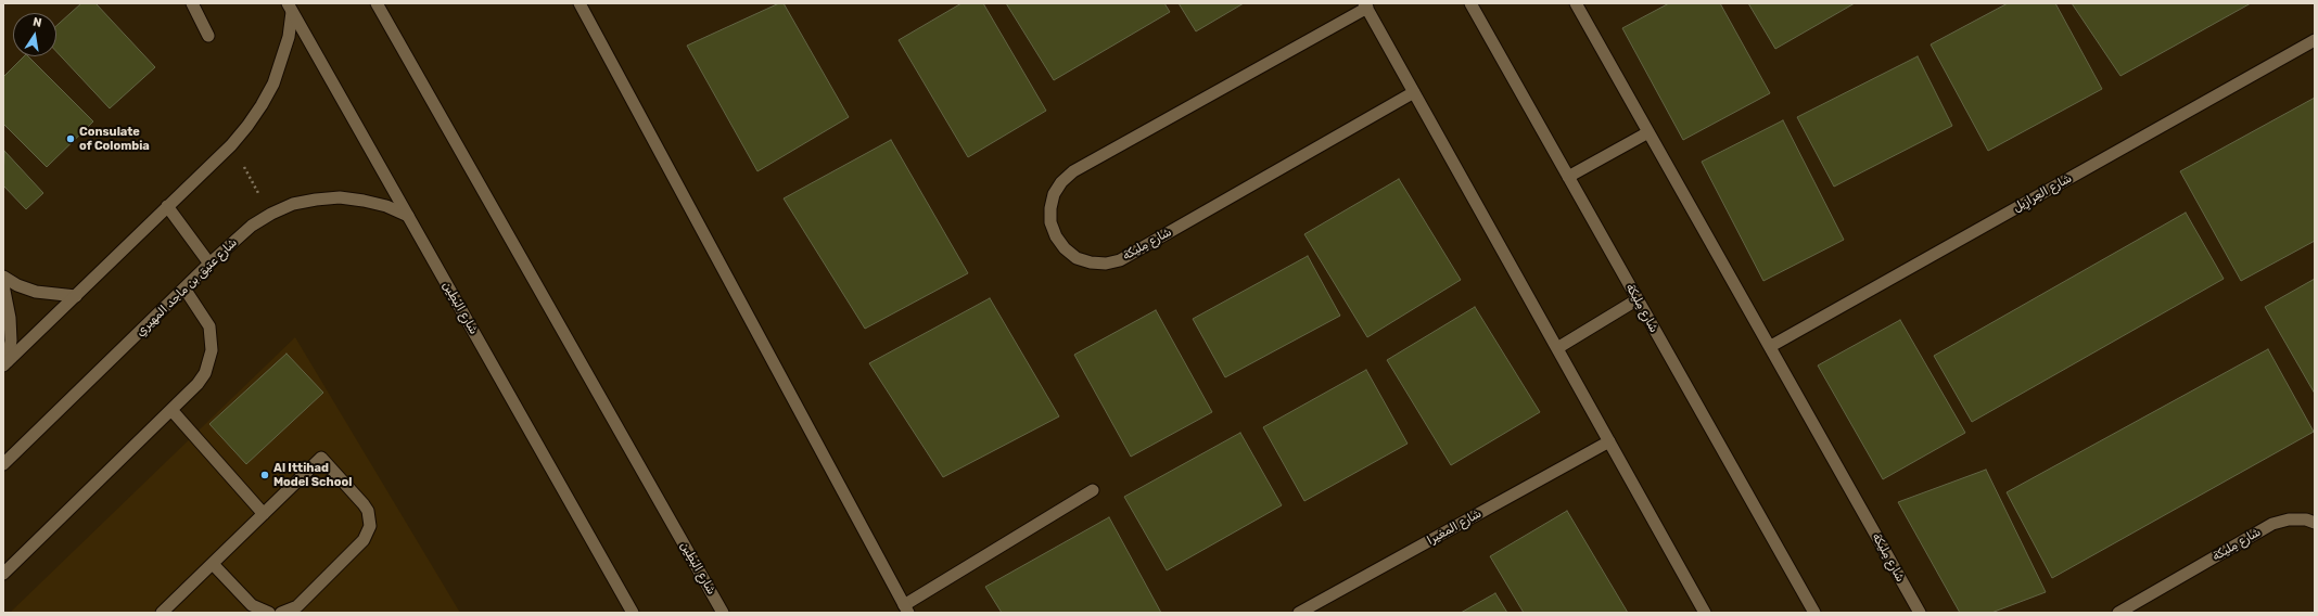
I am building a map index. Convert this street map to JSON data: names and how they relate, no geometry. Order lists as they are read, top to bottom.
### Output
{
  "streets": {
    "street": [
      "شارع العِرازِيل",
      "شارع مِليكة",
      "شارع عتيق بن ماجد المهيري",
      "شارع البَطِين",
      "شارع المغيرا"
    ]
  },
  "crossings": [
    ["شارع العِرازِيل", "شارع مِليكة"],
    ["شارع مِليكة", "شارع المغيرا"],
    ["شارع عتيق بن ماجد المهيري", "شارع البَطِين"]
  ],
  "places": ["Consulate of Colombia", "Al Ittihad Model School"],
  "north": "top"
}
